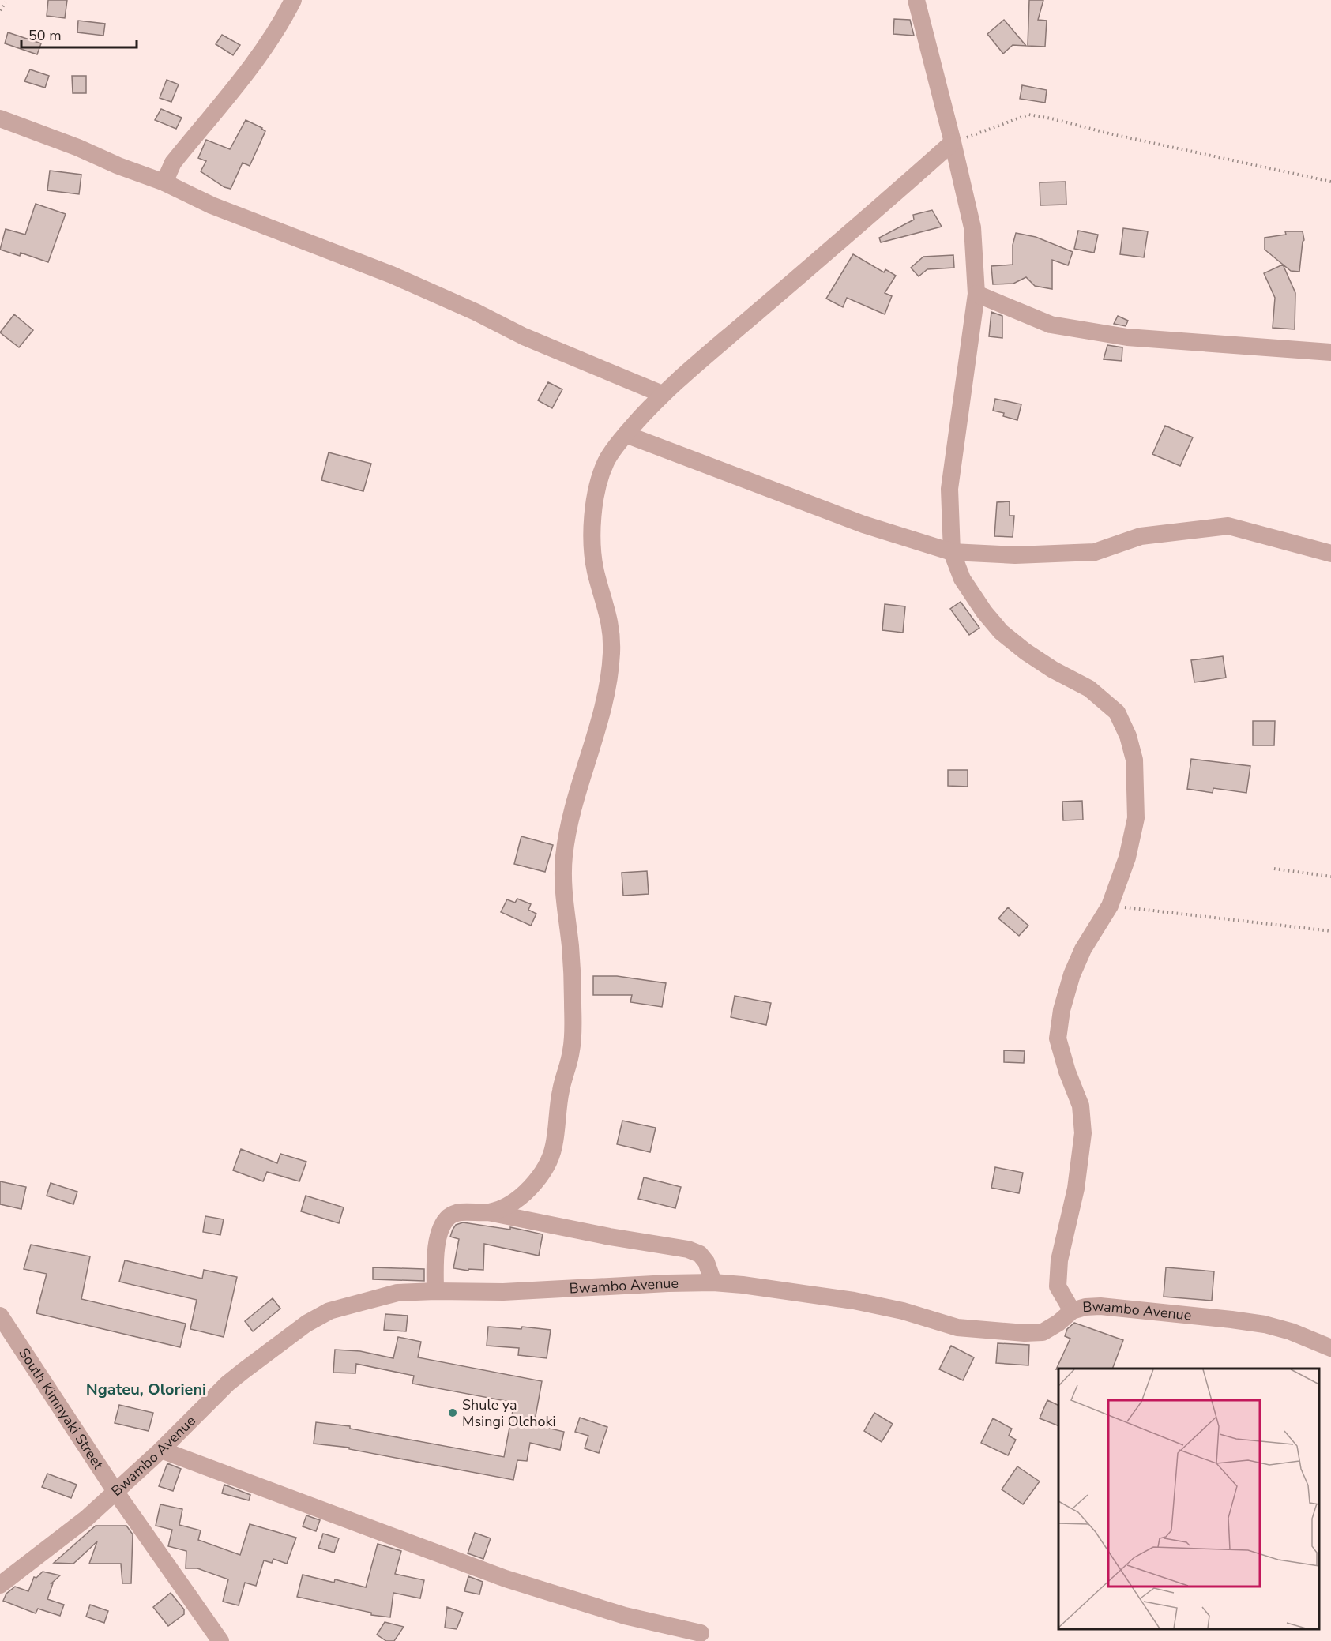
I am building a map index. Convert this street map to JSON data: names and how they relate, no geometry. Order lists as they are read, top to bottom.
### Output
{
  "streets": {
    "street": ["Bwambo Avenue", "South Kimnyaki Street"]
  },
  "crossings": [
    ["Bwambo Avenue", "South Kimnyaki Street"]
  ],
  "districts": ["Ngateu, Olorieni"],
  "places": ["Shule ya Msingi Olchoki"],
  "scale_bar": "50 m"
}
